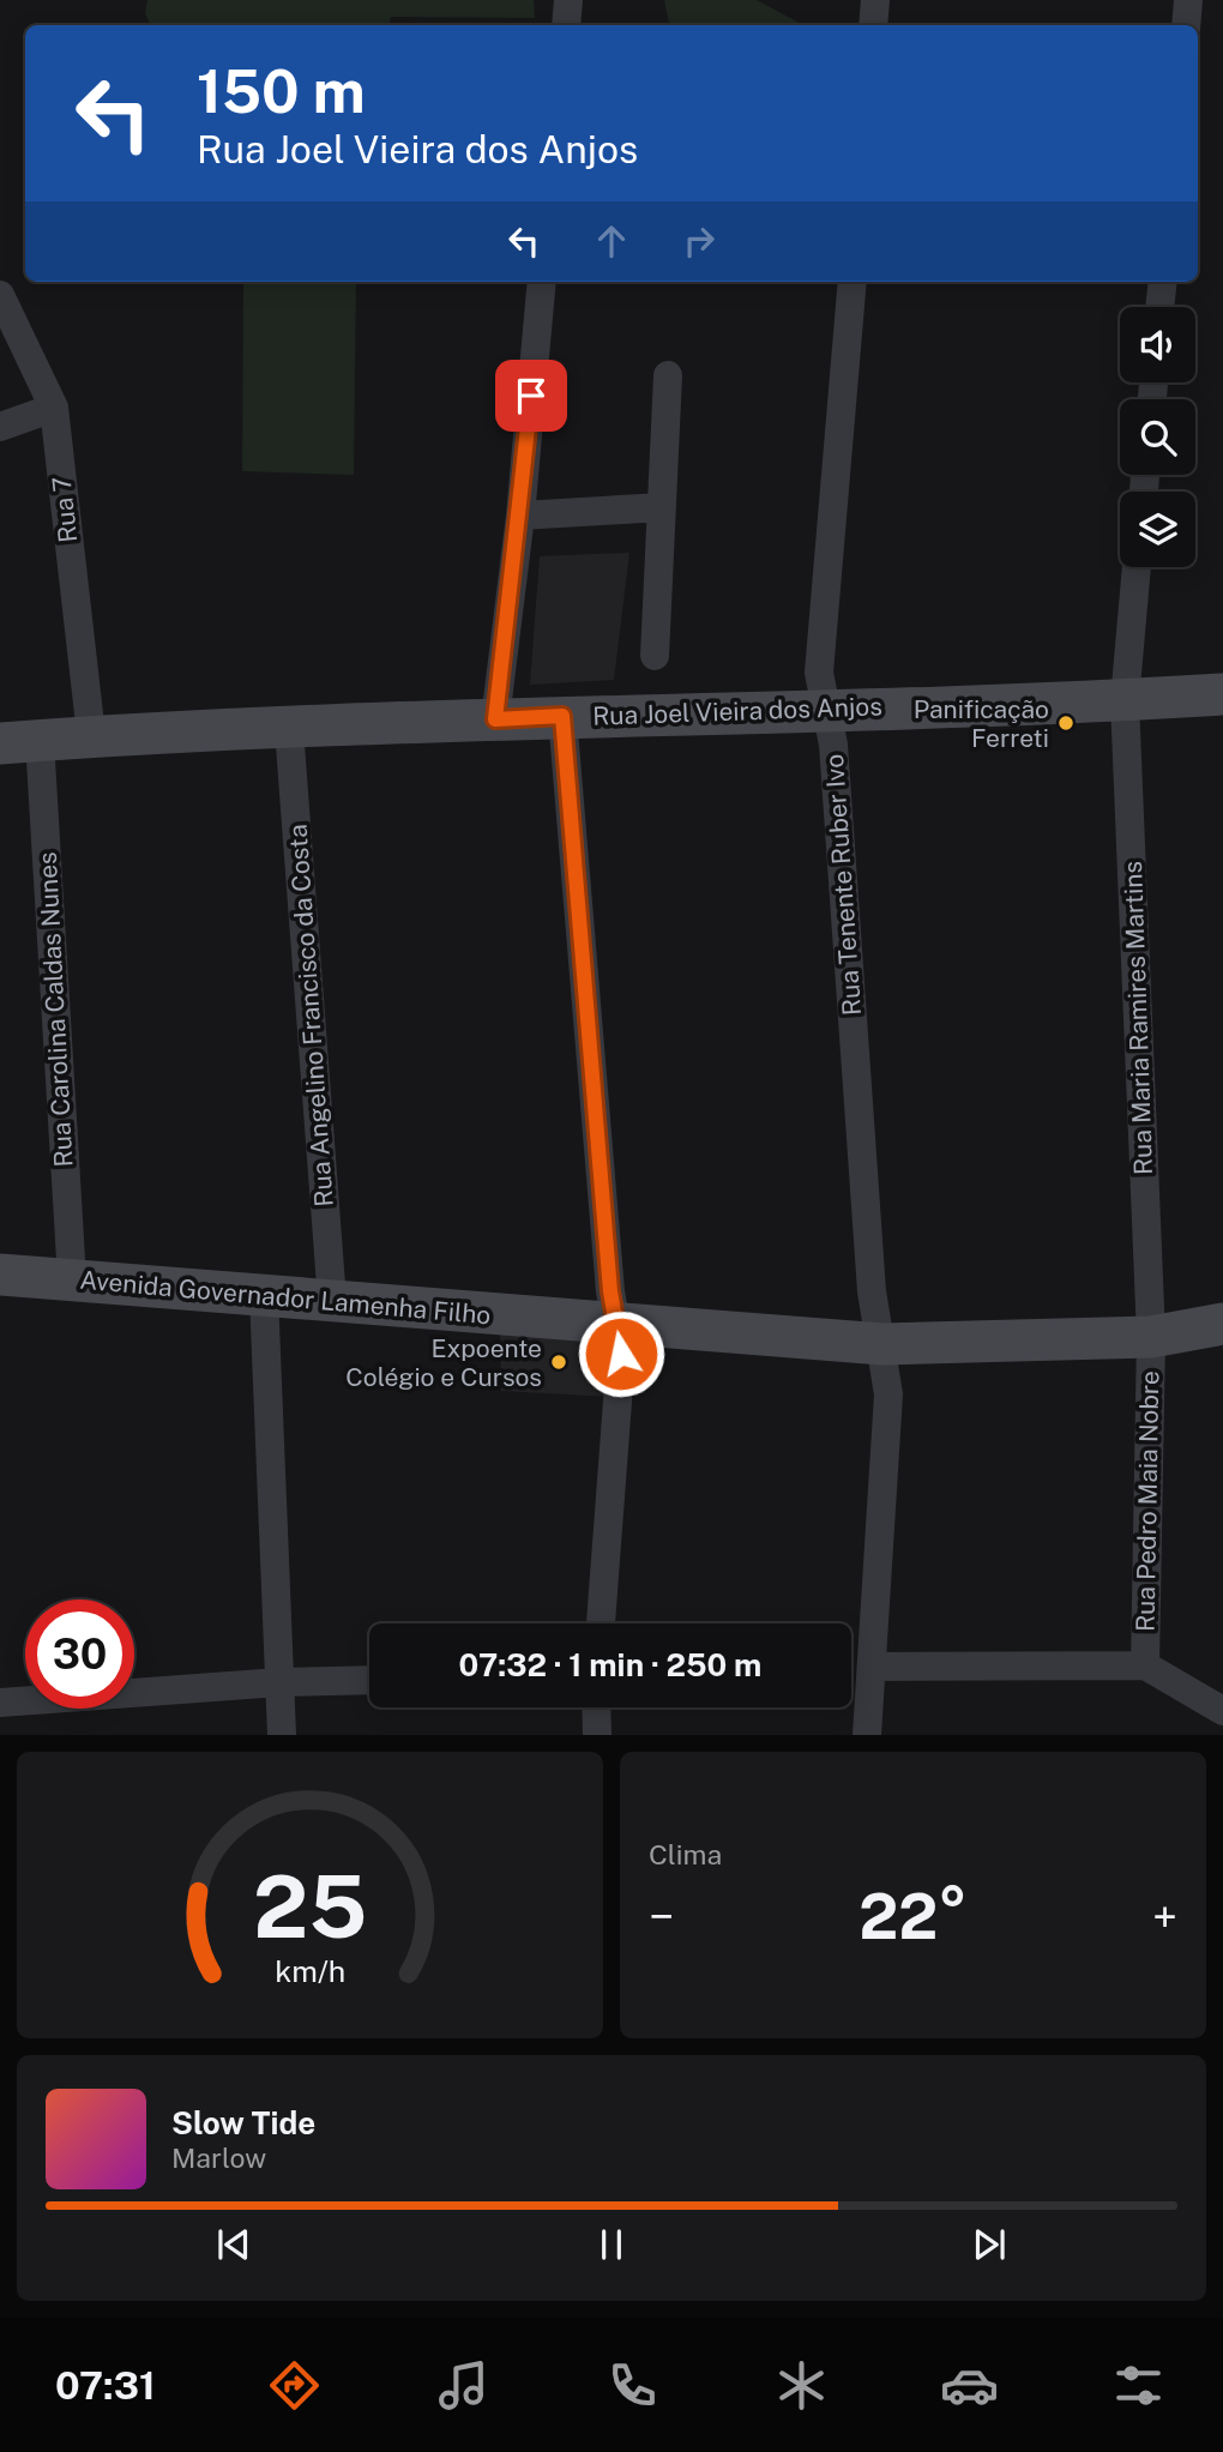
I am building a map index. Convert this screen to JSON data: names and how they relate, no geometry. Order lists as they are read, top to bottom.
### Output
{
  "streets": {
    "street": [
      "Rua 7",
      "Rua Joel Vieira dos Anjos",
      "Rua Tenente Ruber Ivo",
      "Rua Carolina Caldas Nunes",
      "Rua Angelino Francisco da Costa",
      "Rua Maria Ramires Martins",
      "Avenida Governador Lamenha Filho",
      "Rua Pedro Maia Nobre"
    ]
  },
  "crossings": [
    ["Rua 7", "Rua Joel Vieira dos Anjos"],
    ["Rua Joel Vieira dos Anjos", "Rua Tenente Ruber Ivo"],
    ["Rua Joel Vieira dos Anjos", "Rua Carolina Caldas Nunes"],
    ["Rua Joel Vieira dos Anjos", "Rua Angelino Francisco da Costa"],
    ["Rua Joel Vieira dos Anjos", "Rua Maria Ramires Martins"],
    ["Rua Tenente Ruber Ivo", "Avenida Governador Lamenha Filho"],
    ["Rua Carolina Caldas Nunes", "Avenida Governador Lamenha Filho"],
    ["Rua Angelino Francisco da Costa", "Avenida Governador Lamenha Filho"],
    ["Rua Maria Ramires Martins", "Avenida Governador Lamenha Filho"],
    ["Rua Maria Ramires Martins", "Rua Pedro Maia Nobre"],
    ["Avenida Governador Lamenha Filho", "Rua Pedro Maia Nobre"]
  ],
  "places": ["Panificação Ferreti", "Expoente Colégio e Cursos"],
  "page": {
    "turn": ["150 m", "Rua Joel Vieira dos Anjos"],
    "limit": "30",
    "trip": "07:32 · 1 min · 250 m",
    "tile": "Clima",
    "heat": ["−", "22°", "+"],
    "song": ["Slow Tide", "Marlow"],
    "tabs": "07:31",
    "gauge": ["25", "km/h"]
  }
}
